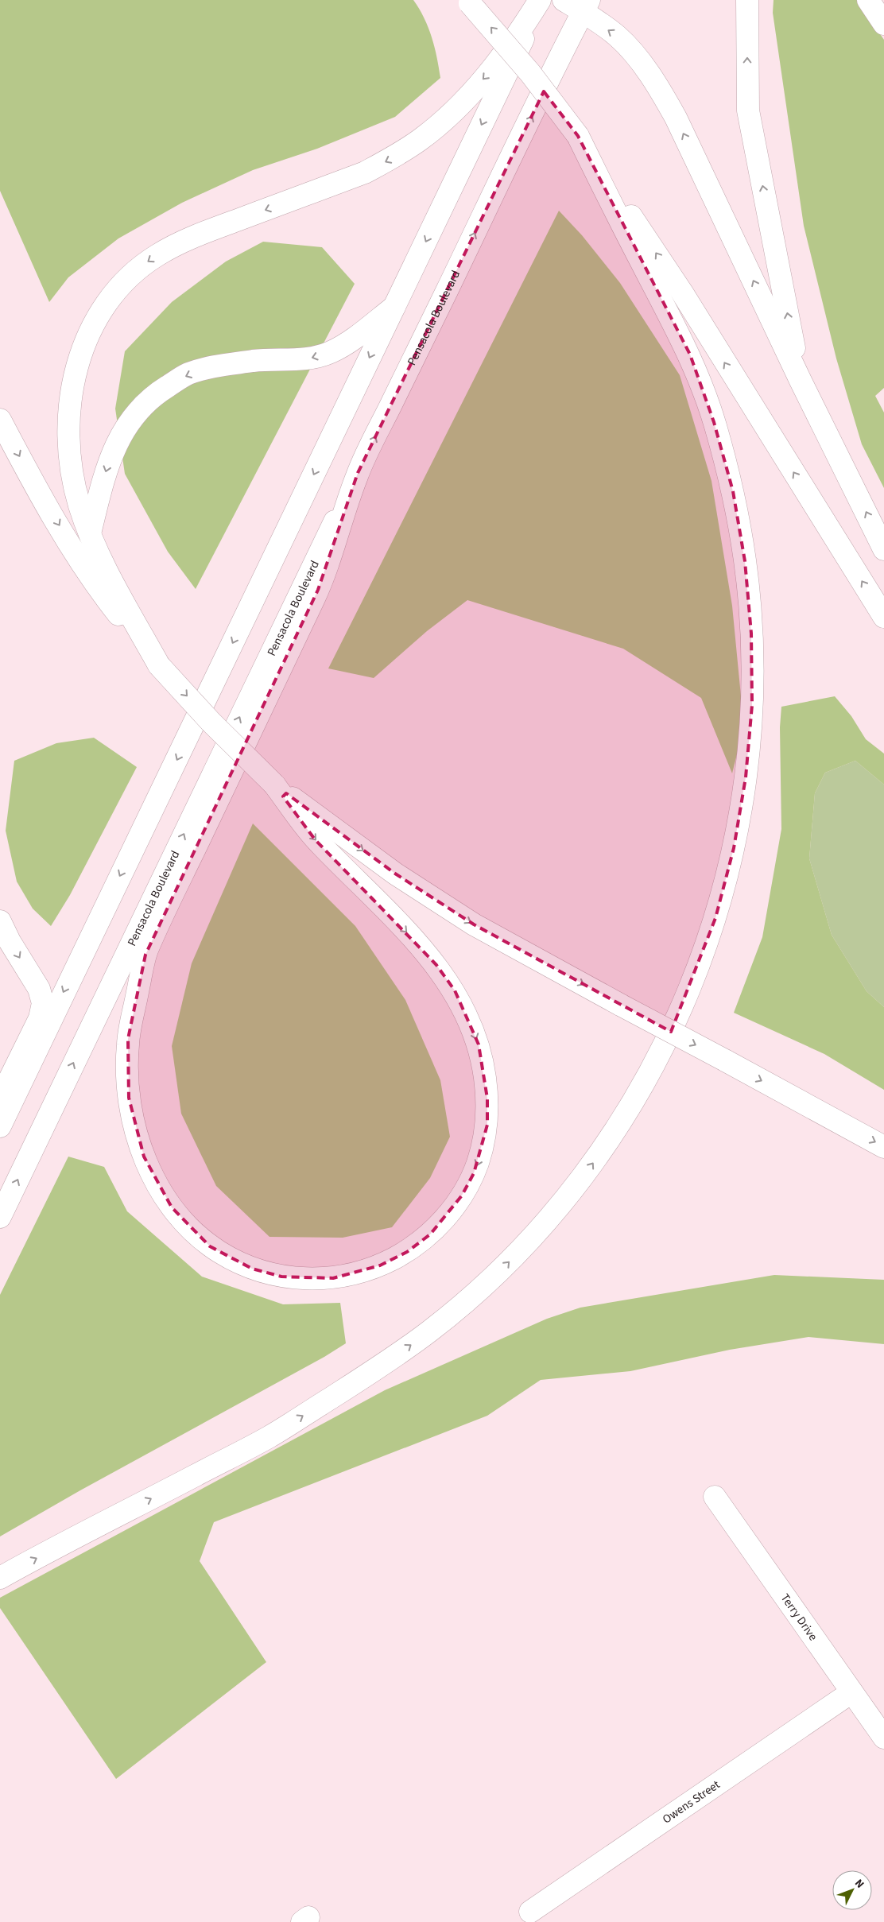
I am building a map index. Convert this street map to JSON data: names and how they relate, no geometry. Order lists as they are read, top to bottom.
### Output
{
  "streets": {
    "main road": ["Pensacola Boulevard", "Terry Drive", "Owens Street"]
  },
  "crossings": [
    ["Terry Drive", "Owens Street"]
  ],
  "north": "top right"
}
